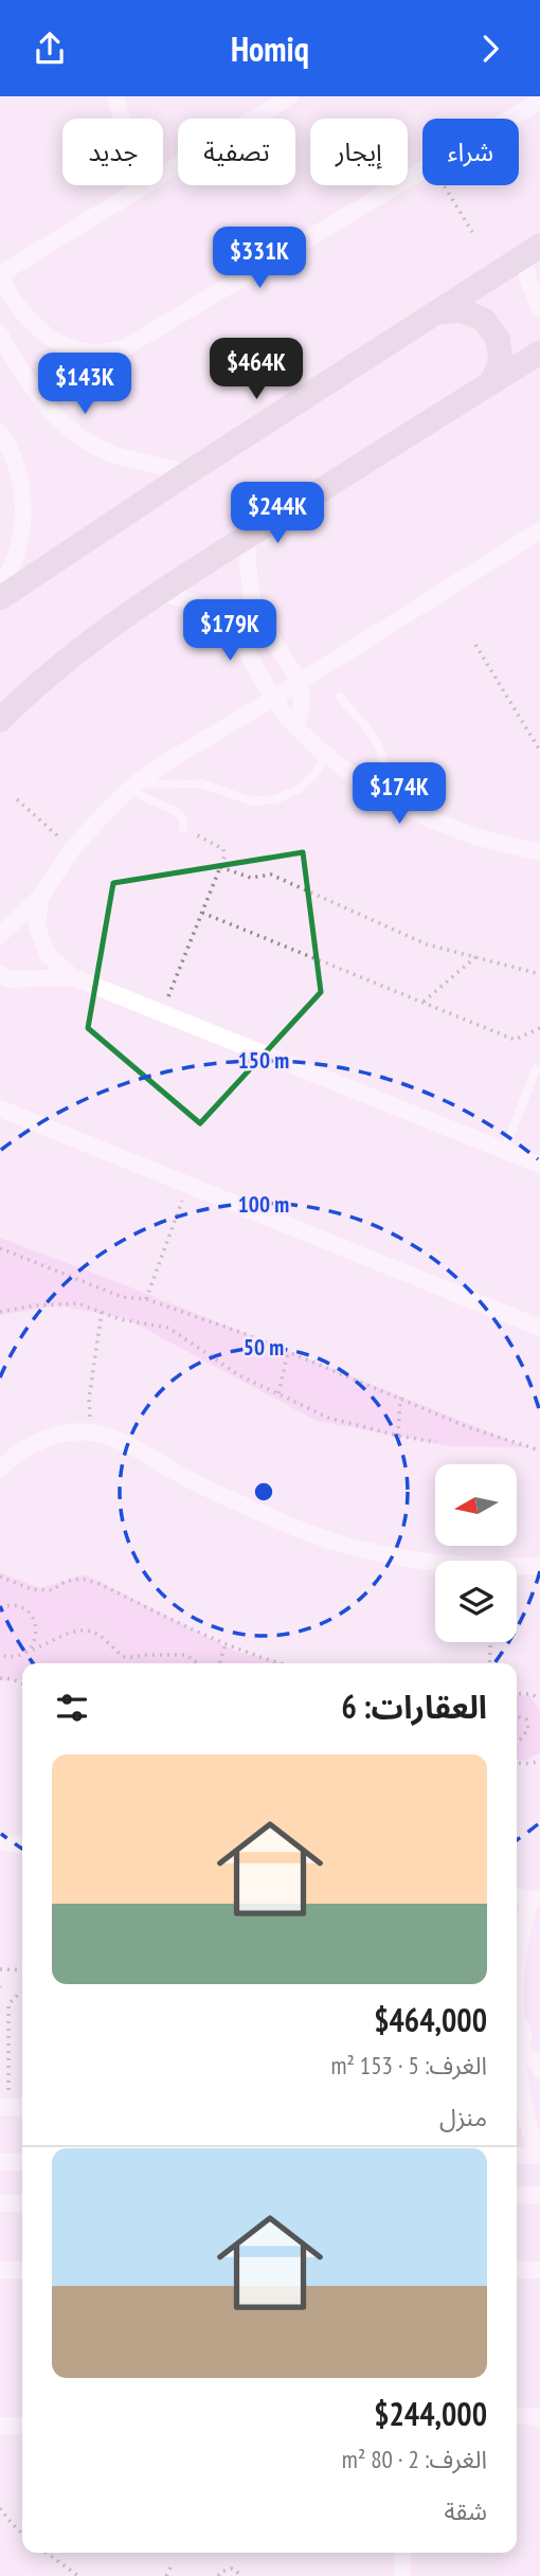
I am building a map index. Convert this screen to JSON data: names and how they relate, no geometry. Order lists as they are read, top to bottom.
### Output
{
  "north": "left",
  "page": {
    "header": "Homiq",
    "chip": [
      "شراء",
      "إيجار",
      "تصفية",
      "جديد"
    ],
    "price": [
      "$331K",
      "$464K",
      "$143K",
      "$244K",
      "$179K",
      "$174K"
    ],
    "heading": "العقارات: 6",
    "list": [
      {
        "name": "$464,000",
        "note": "الغرف: 5 · 153 m² · منزل"
      },
      {
        "name": "$244,000",
        "note": "الغرف: 2 · 80 m² · شقة"
      }
    ]
  },
  "rings": ["150 m", "100 m", "50 m"]
}
